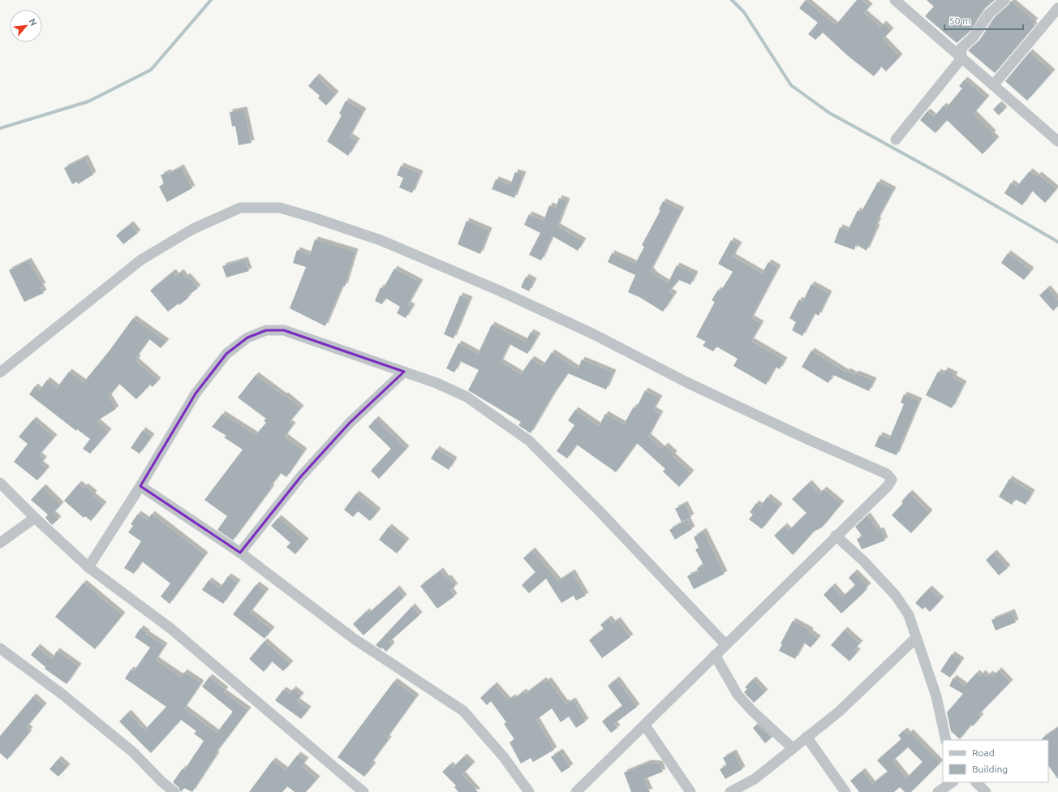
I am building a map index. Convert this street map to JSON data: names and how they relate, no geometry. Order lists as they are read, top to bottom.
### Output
{
  "legend": ["Road", "Building"],
  "scale_bar": "50 m",
  "north": "top right"
}
